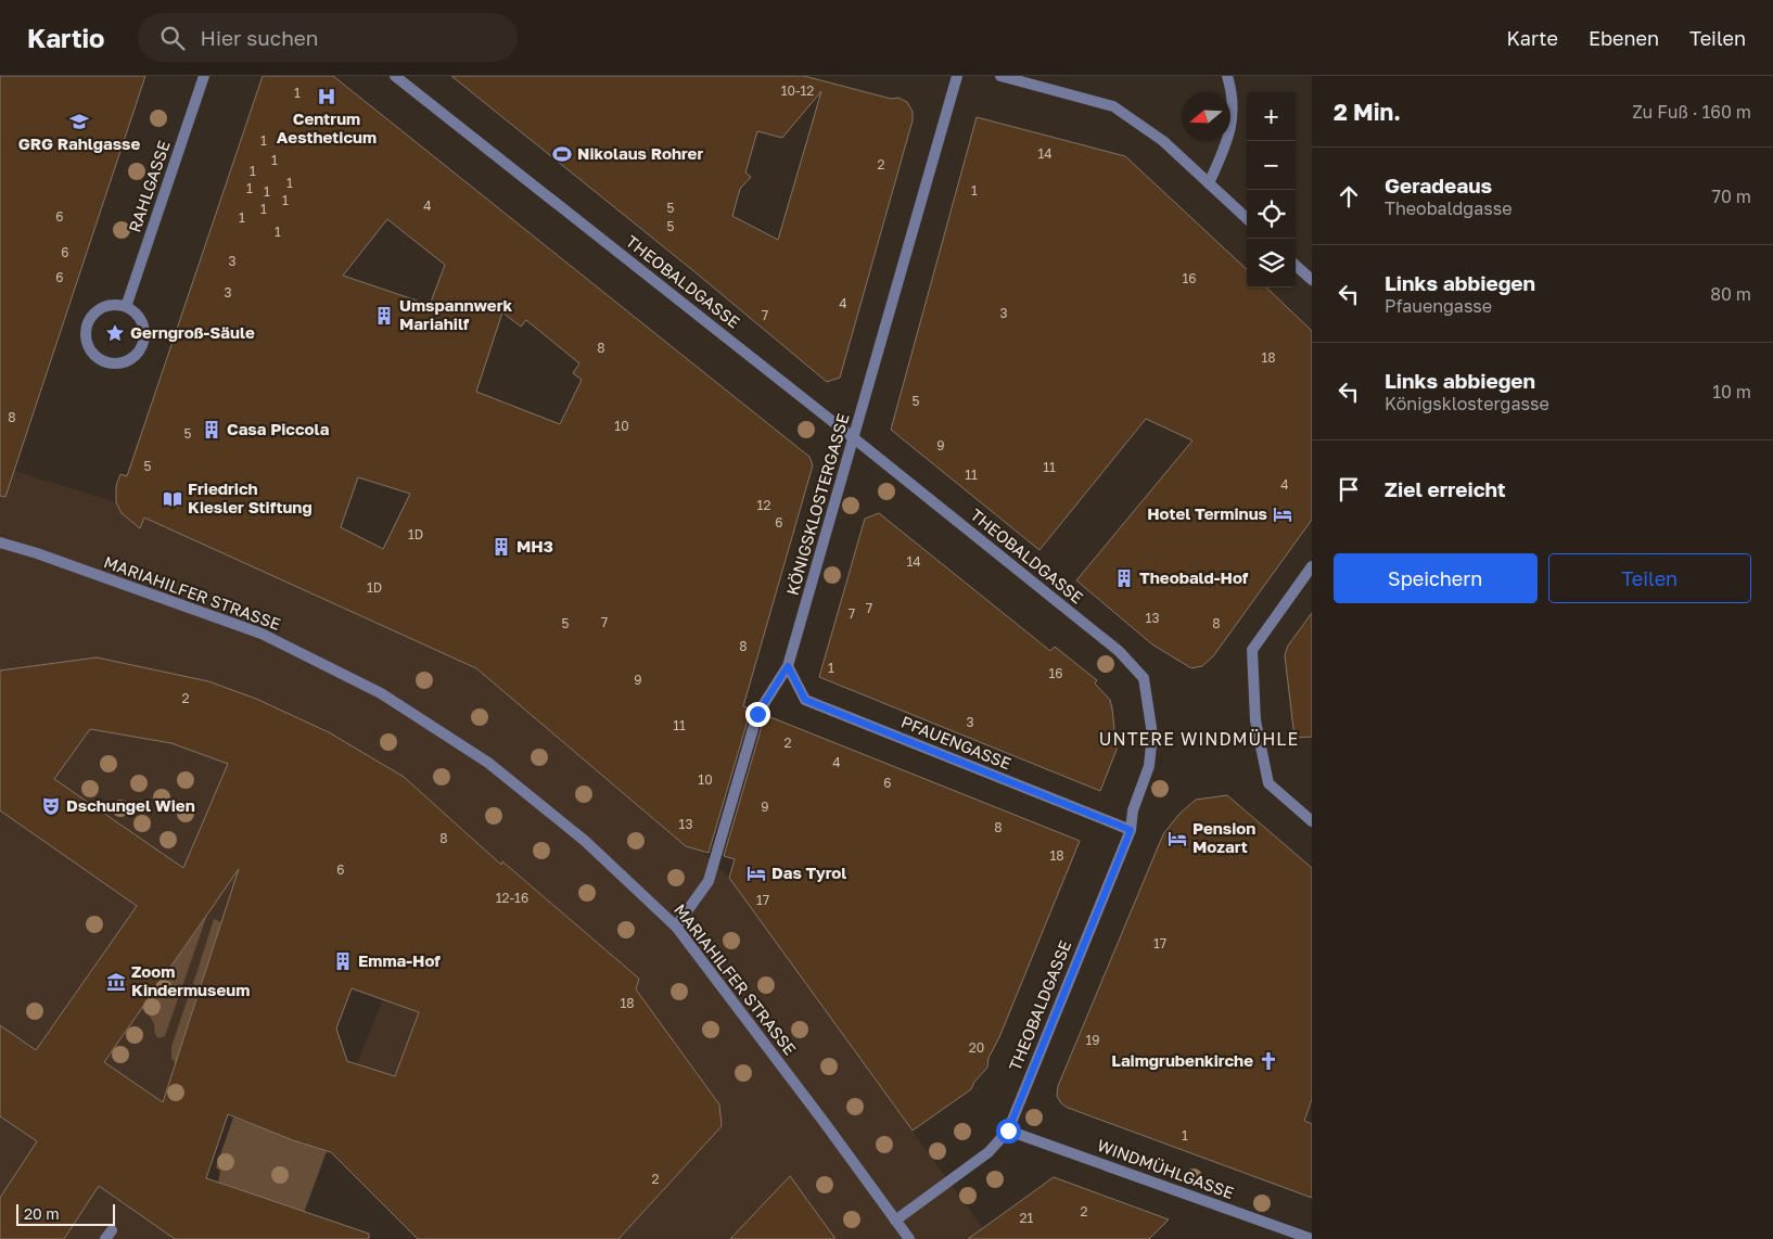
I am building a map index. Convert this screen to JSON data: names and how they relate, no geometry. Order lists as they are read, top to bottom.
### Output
{
  "streets": {
    "street": [
      "RAHLGASSE",
      "THEOBALDGASSE",
      "KÖNIGSKLOSTERGASSE",
      "MARIAHILFER STRASSE",
      "PFAUENGASSE",
      "WINDMÜHLGASSE"
    ]
  },
  "crossings": [
    ["THEOBALDGASSE", "KÖNIGSKLOSTERGASSE"],
    ["THEOBALDGASSE", "MARIAHILFER STRASSE"],
    ["THEOBALDGASSE", "PFAUENGASSE"],
    ["THEOBALDGASSE", "WINDMÜHLGASSE"],
    ["KÖNIGSKLOSTERGASSE", "MARIAHILFER STRASSE"],
    ["KÖNIGSKLOSTERGASSE", "PFAUENGASSE"]
  ],
  "districts": ["UNTERE WINDMÜHLE"],
  "places": {
    "hospital": ["Centrum Aestheticum"],
    "school or university": ["GRG Rahlgasse"],
    "sports": ["Nikolaus Rohrer"],
    "building": [
      "Umspannwerk Mariahilf",
      "Casa Piccola",
      "MH3",
      "Theobald-Hof",
      "Emma-Hof"
    ],
    "place": ["Gerngroß-Säule"],
    "library": ["Friedrich Kiesler Stiftung"],
    "hotel": ["Hotel Terminus", "Pension Mozart", "Das Tyrol"],
    "theatre": ["Dschungel Wien"],
    "museum": ["Zoom Kindermuseum"],
    "church": ["Laimgrubenkirche"]
  },
  "house_numbers": [
    "10-12",
    "1",
    "1",
    "14",
    "1",
    "2",
    "1",
    "1",
    "1",
    "1",
    "1",
    "1",
    "4",
    "5",
    "1",
    "6",
    "1",
    "5",
    "1",
    "6",
    "3",
    "6",
    "16",
    "3",
    "4",
    "3",
    "7",
    "8",
    "18",
    "5",
    "8",
    "10",
    "5",
    "9",
    "5",
    "11",
    "11",
    "4",
    "12",
    "6",
    "1D",
    "14",
    "1D",
    "7",
    "7",
    "13",
    "7",
    "5",
    "8",
    "8",
    "1",
    "16",
    "9",
    "2",
    "3",
    "11",
    "2",
    "4",
    "10",
    "6",
    "9",
    "13",
    "8",
    "8",
    "18",
    "6",
    "12-16",
    "17",
    "17",
    "18",
    "19",
    "20",
    "1",
    "2",
    "2",
    "21"
  ],
  "scale_bar": "20 m",
  "north": "left",
  "page": {
    "header": "Kartio",
    "search": "Hier suchen",
    "nav": ["Karte", "Ebenen", "Teilen"],
    "heading": ["2 Min.", "Zu Fuß · 160 m"],
    "map_buttons": ["+", "−"],
    "list": [
      ["Geradeaus", "Theobaldgasse", "70 m"],
      ["Links abbiegen", "Pfauengasse", "80 m"],
      ["Links abbiegen", "Königsklostergasse", "10 m"],
      "Ziel erreicht"
    ],
    "buttons": ["Speichern", "Teilen"],
    "scale": "20 m"
  }
}
